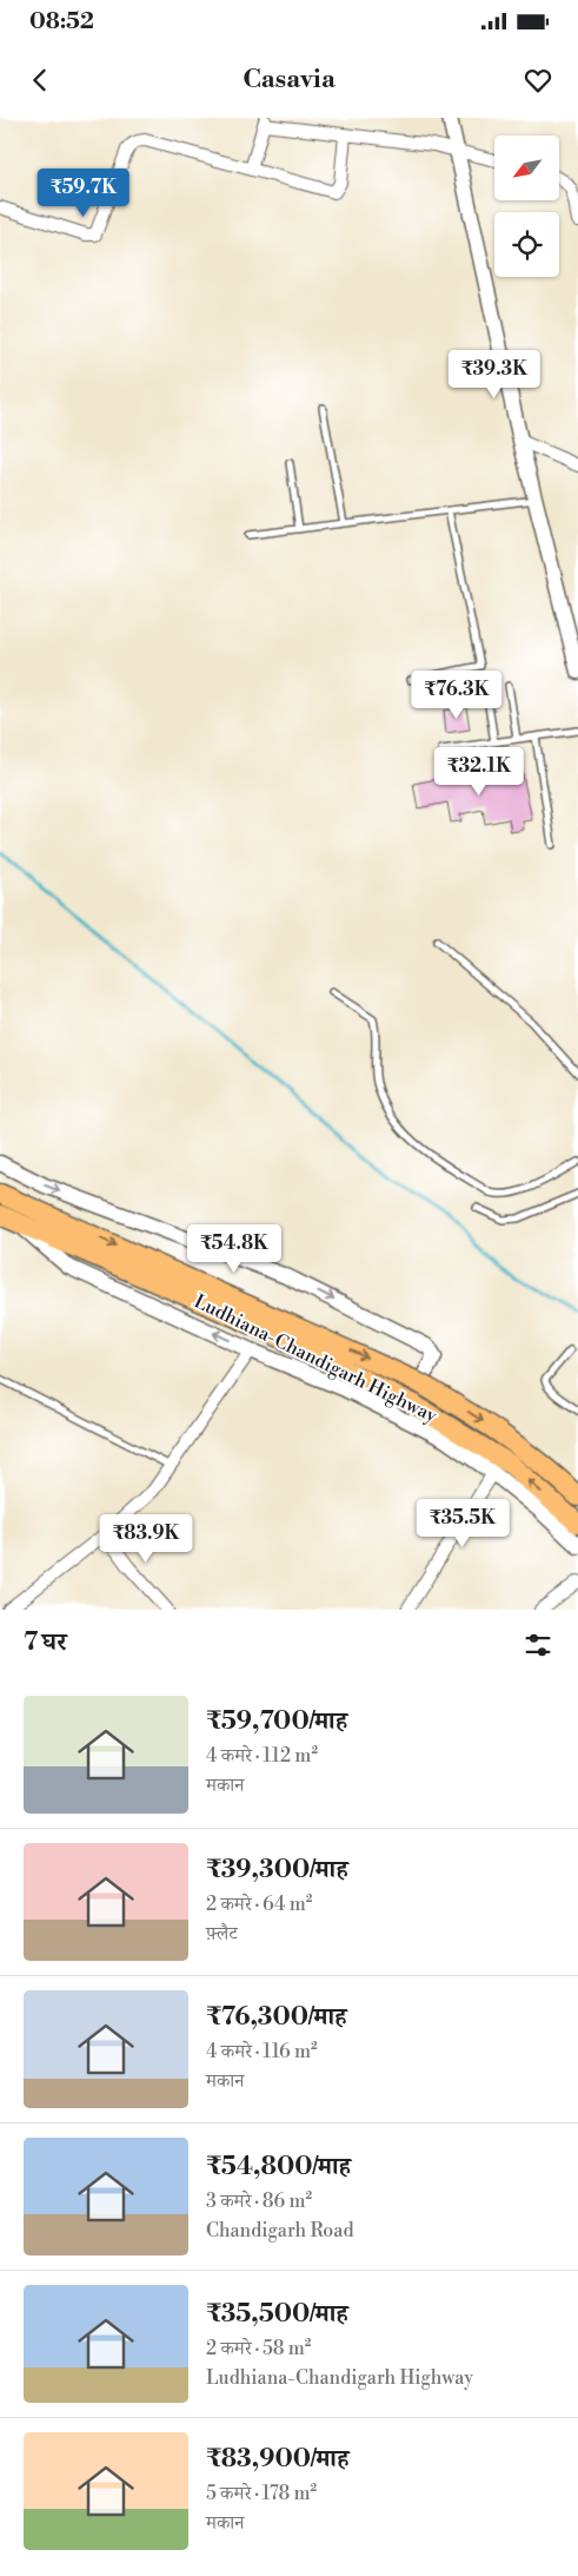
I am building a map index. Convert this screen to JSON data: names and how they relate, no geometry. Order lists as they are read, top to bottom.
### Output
{
  "streets": {
    "highway": ["Ludhiana-Chandigarh Highway"]
  },
  "north": "bottom left",
  "page": {
    "status": "08:52",
    "header": "Casavia",
    "price": [
      "₹59.7K",
      "₹39.3K",
      "₹76.3K",
      "₹32.1K",
      "₹54.8K",
      "₹35.5K",
      "₹83.9K"
    ],
    "heading": "7 घर",
    "list": [
      {
        "name": "₹59,700/माह",
        "note": "4 कमरे · 112 m² · मकान"
      },
      {
        "name": "₹39,300/माह",
        "note": "2 कमरे · 64 m² · फ़्लैट"
      },
      {
        "name": "₹76,300/माह",
        "note": "4 कमरे · 116 m² · मकान"
      },
      {
        "name": "₹54,800/माह",
        "note": "3 कमरे · 86 m² · Chandigarh Road"
      },
      {
        "name": "₹35,500/माह",
        "note": "2 कमरे · 58 m² · Ludhiana-Chandigarh Highway"
      },
      {
        "name": "₹83,900/माह",
        "note": "5 कमरे · 178 m² · मकान"
      }
    ]
  }
}
